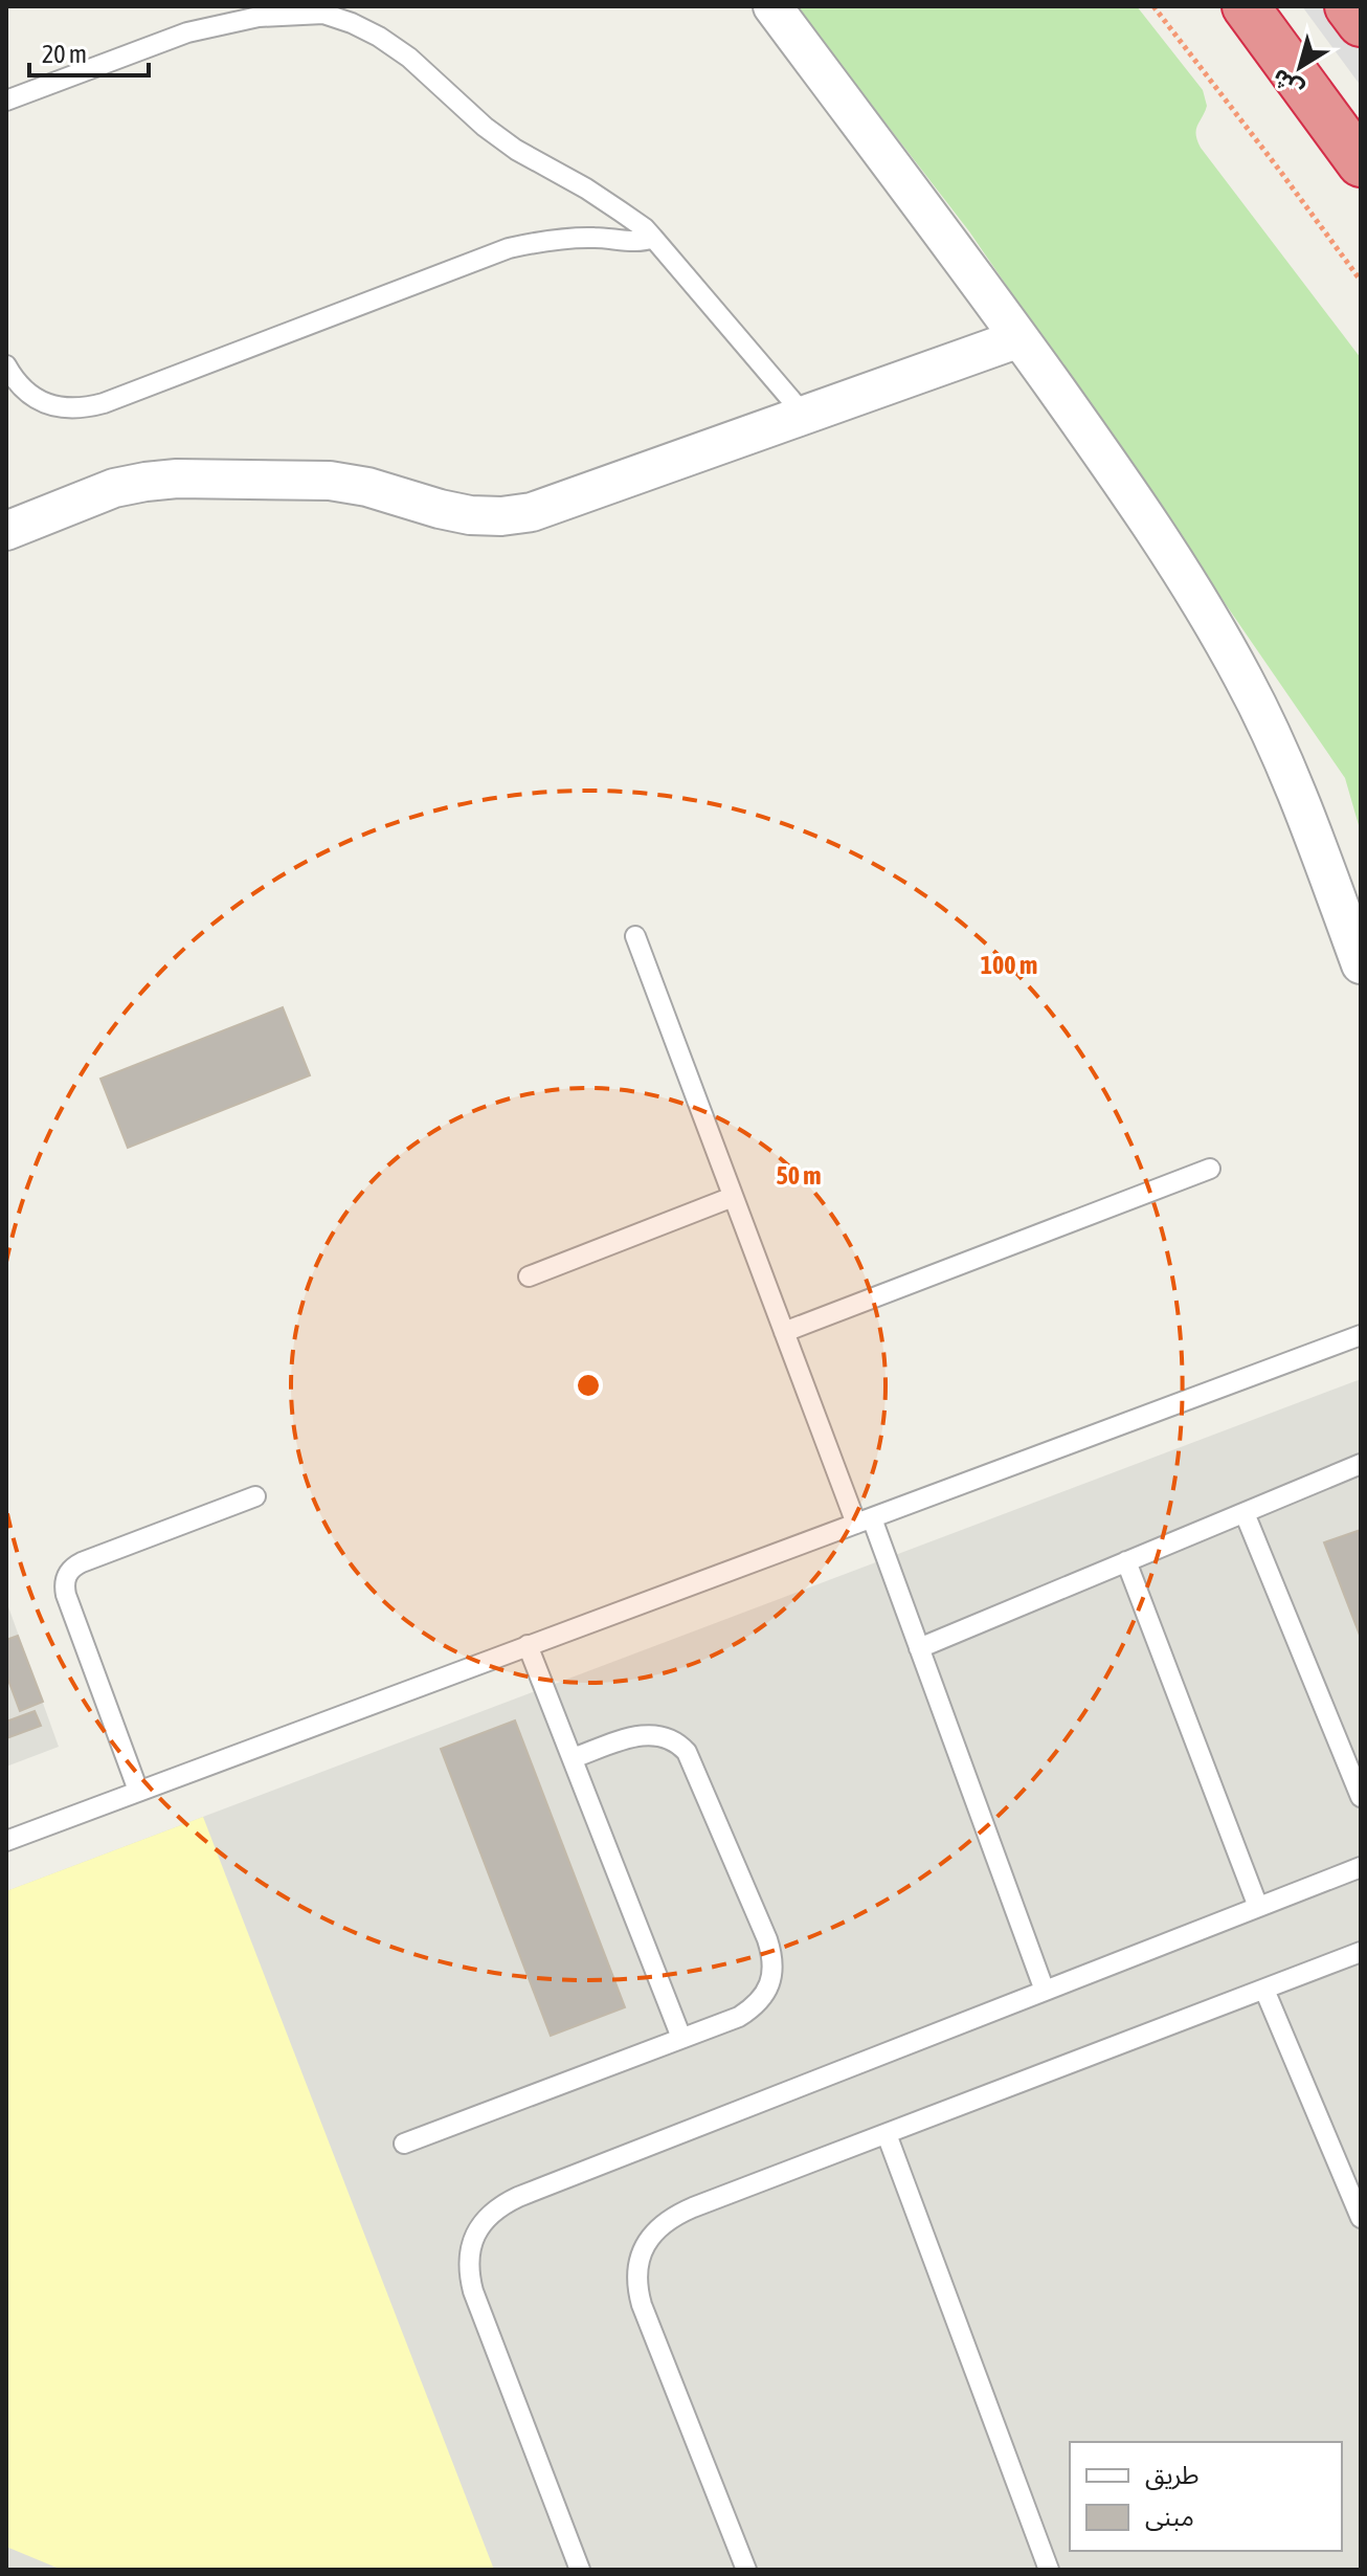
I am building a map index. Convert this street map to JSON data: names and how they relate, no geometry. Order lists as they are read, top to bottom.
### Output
{
  "legend": ["طريق", "مبنى"],
  "scale_bar": "20 m",
  "north": "bottom left",
  "rings": ["100 m", "50 m"]
}
